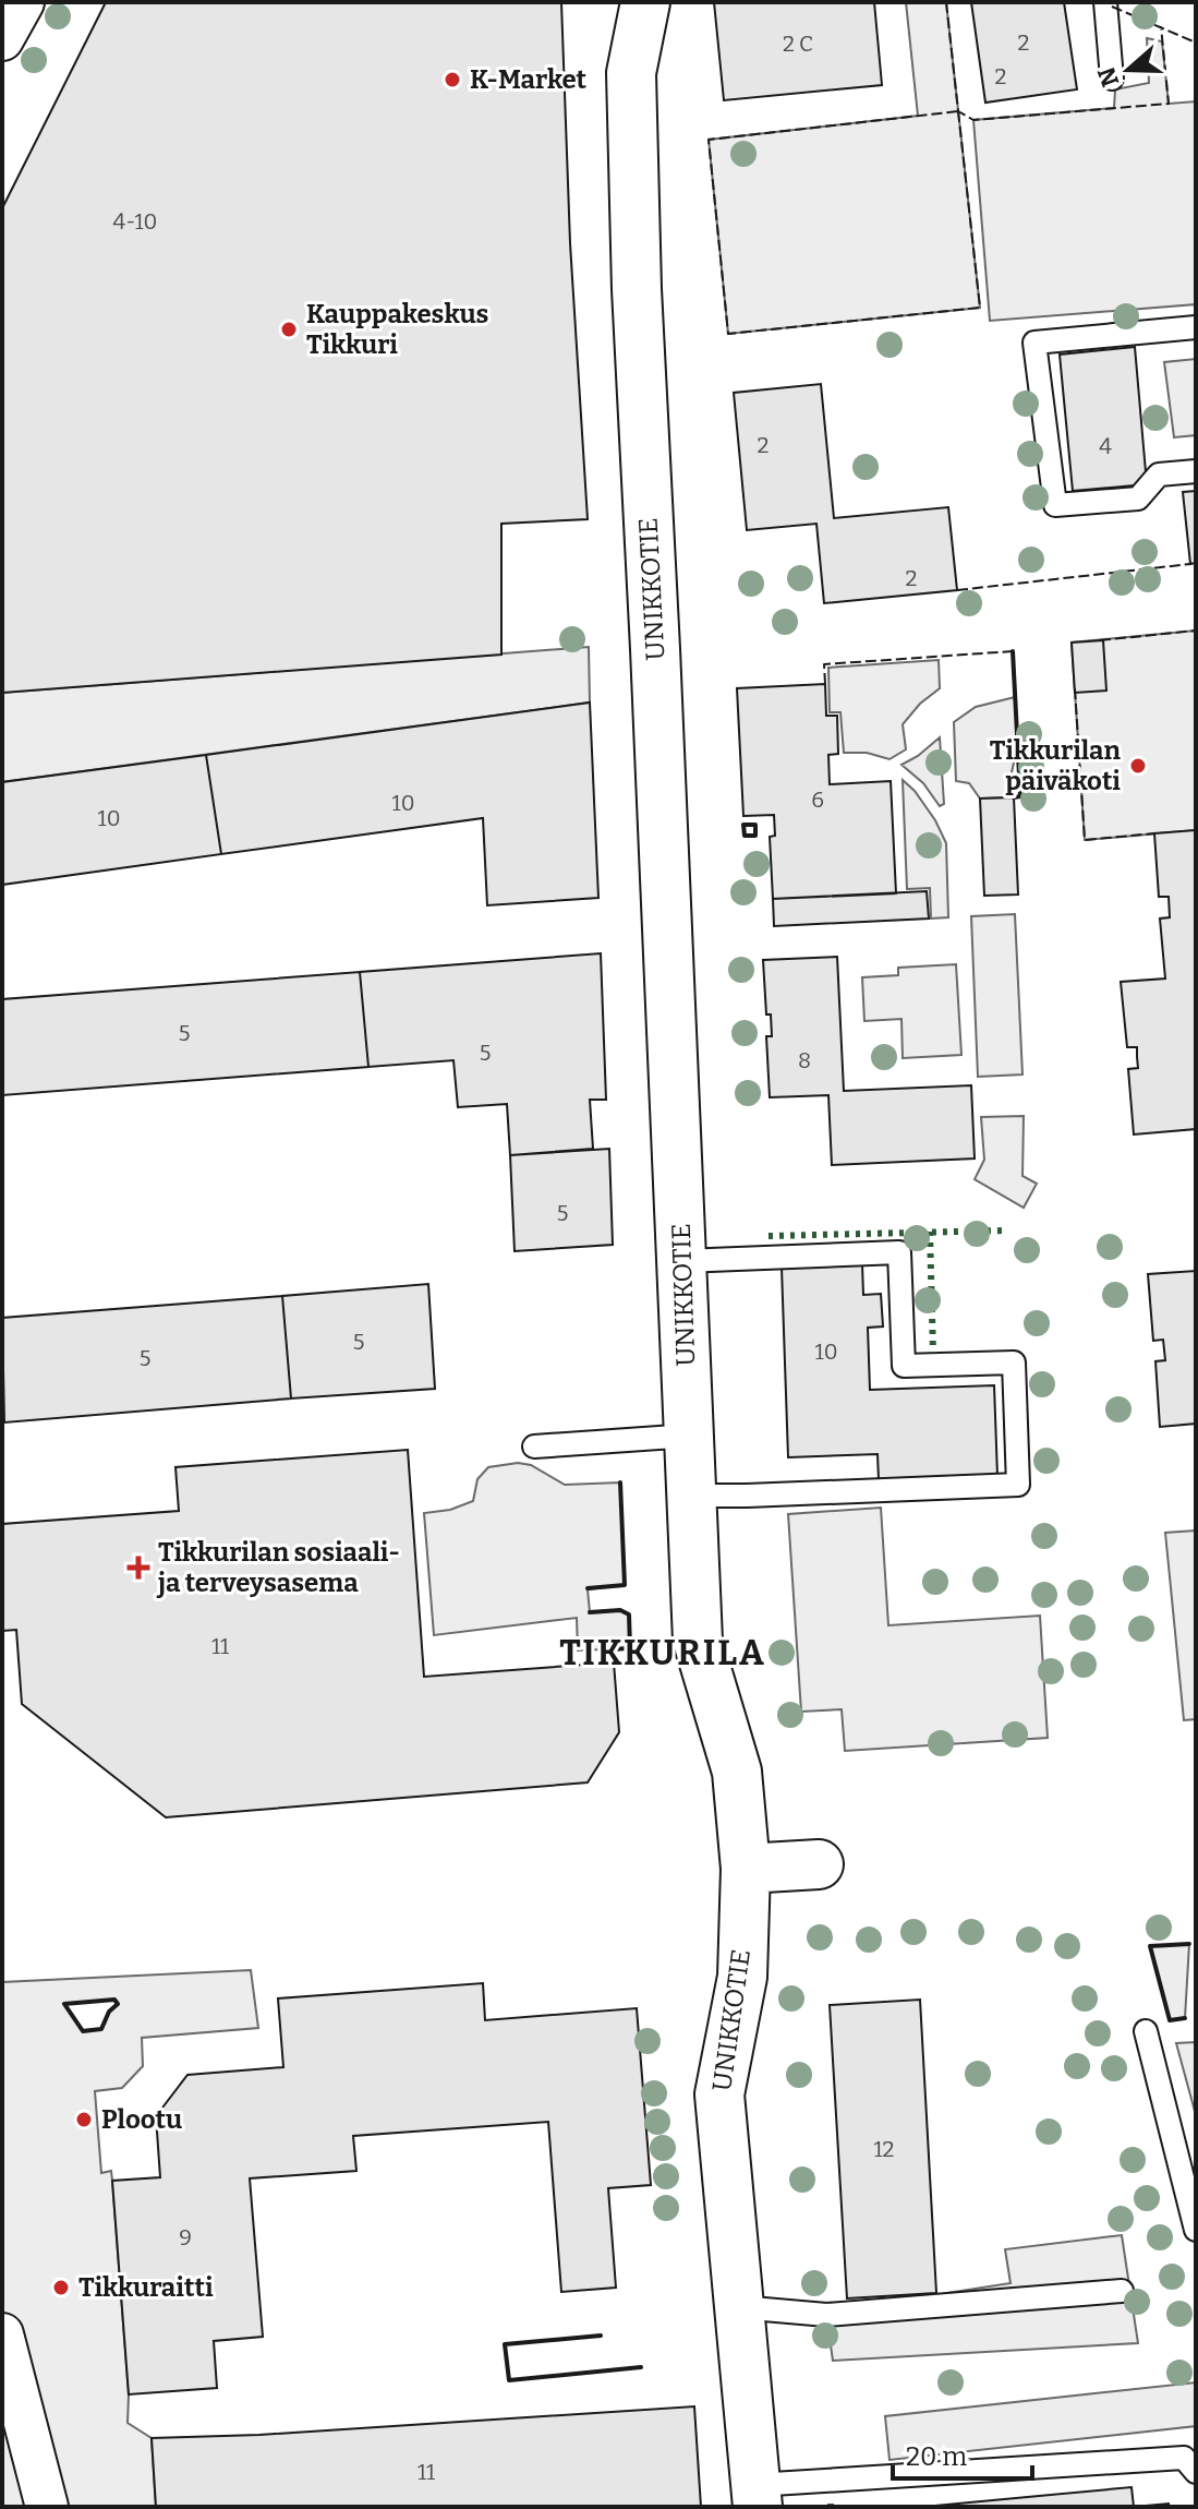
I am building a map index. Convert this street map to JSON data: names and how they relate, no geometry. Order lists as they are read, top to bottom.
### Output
{
  "streets": {
    "street": ["UNIKKOTIE"]
  },
  "districts": ["TIKKURILA"],
  "places": {
    "other": [
      "K-Market",
      "Kauppakeskus Tikkuri",
      "Tikkurilan päiväkoti",
      "Plootu",
      "Tikkuraitti"
    ],
    "health": ["Tikkurilan sosiaali- ja terveysasema"]
  },
  "house_numbers": [
    "2",
    "2 C",
    "2",
    "4-10",
    "2",
    "4",
    "2",
    "6",
    "10",
    "10",
    "5",
    "5",
    "8",
    "5",
    "5",
    "10",
    "5",
    "11",
    "12",
    "9",
    "11"
  ],
  "scale_bar": "20 m",
  "north": "left"
}
